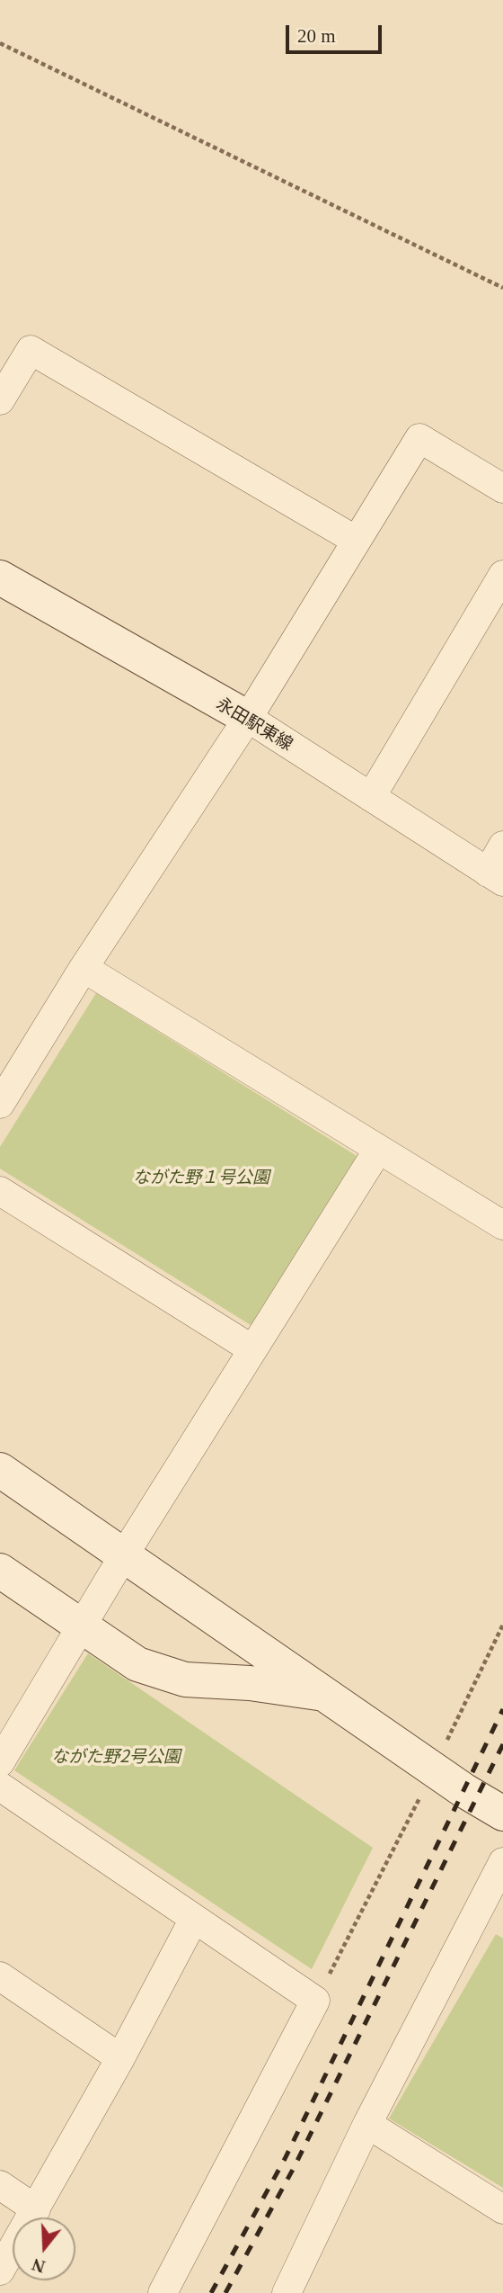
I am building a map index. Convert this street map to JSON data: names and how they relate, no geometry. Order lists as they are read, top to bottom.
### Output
{
  "streets": {
    "street": ["永田駅東線"]
  },
  "parks": ["ながた野１号公園", "ながた野2号公園"],
  "scale_bar": "20 m",
  "north": "bottom"
}
